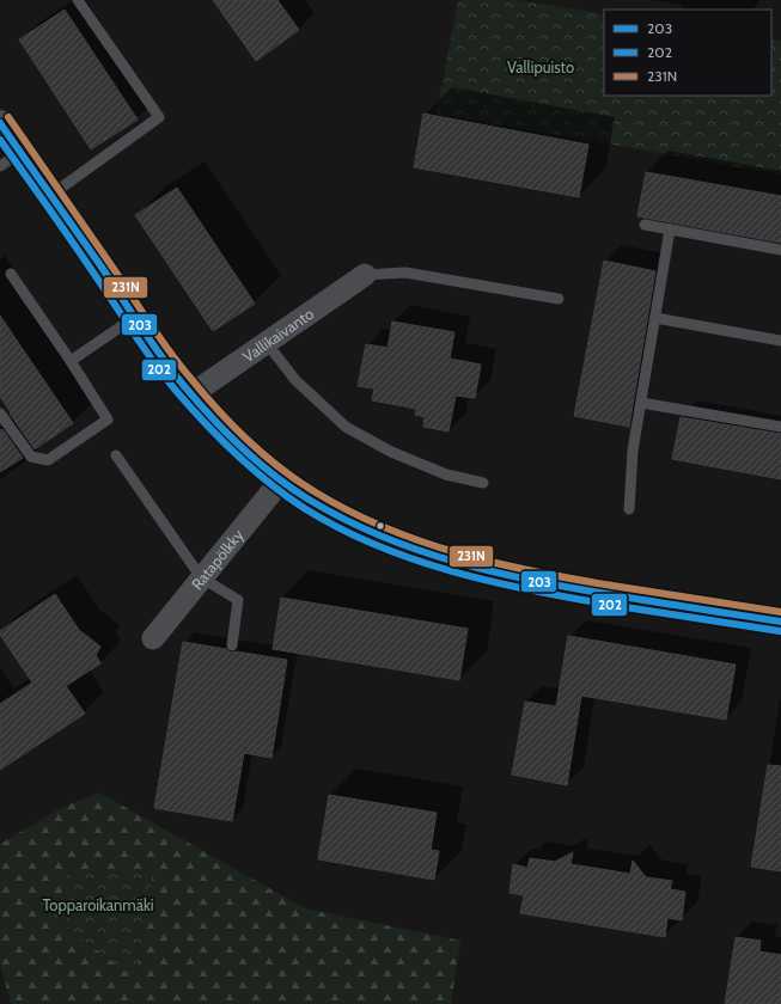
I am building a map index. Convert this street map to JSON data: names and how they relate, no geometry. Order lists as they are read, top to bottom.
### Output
{
  "streets": {
    "street": ["Vallikaivanto", "Ratapölkky"]
  },
  "parks": ["Vallipuisto", "Topparoikanmäki"],
  "lines": ["transit line 231N", "transit line 203", "transit line 202"],
  "legend": ["203", "202", "231N"]
}
